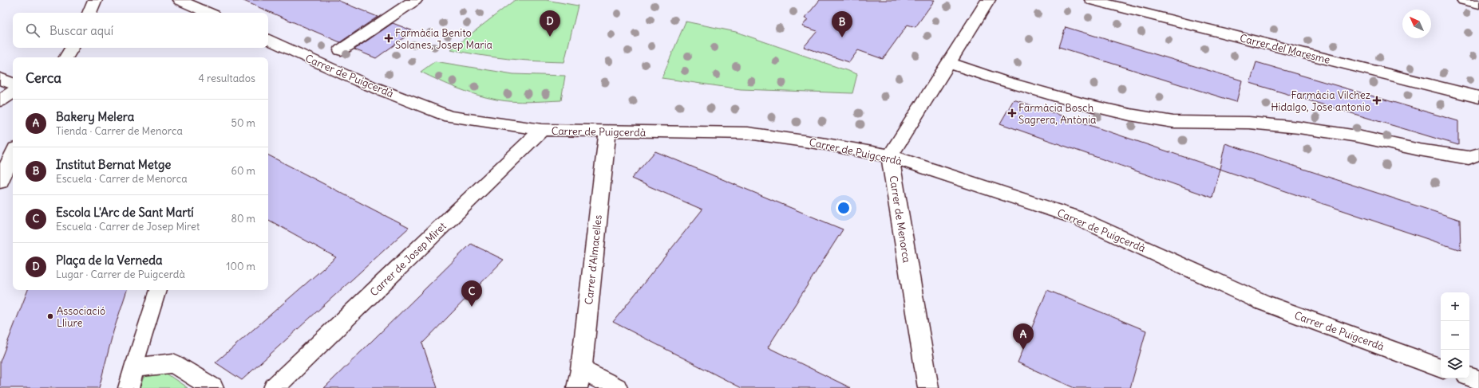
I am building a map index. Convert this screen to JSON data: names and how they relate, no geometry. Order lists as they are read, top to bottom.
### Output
{
  "streets": {
    "street": [
      "Carrer del Maresme",
      "Carrer de Puigcerdà",
      "Carrer de Menorca",
      "Carrer de Josep Miret",
      "Carrer d'Almacelles"
    ]
  },
  "crossings": [
    ["Carrer de Puigcerdà", "Carrer de Menorca"],
    ["Carrer de Puigcerdà", "Carrer de Josep Miret"],
    ["Carrer de Puigcerdà", "Carrer d'Almacelles"]
  ],
  "places": {
    "health": ["Farmàcia Benito Solanes, Josep Maria", "Farmàcia Vilchez Hidalgo, Jose antonio", "Farmàcia Bosch Sagrera, Antònia"],
    "other": ["Associació Lliure"]
  },
  "north": "top left",
  "page": {
    "pins": [
      "D",
      "B",
      "C",
      "A"
    ],
    "search": "Buscar aquí",
    "heading": ["Cerca", "4 resultados"],
    "list": [
      {
        "mark": "A",
        "name": "Bakery Melera",
        "note": "Tienda · Carrer de Menorca",
        "value": "50 m"
      },
      {
        "mark": "B",
        "name": "Institut Bernat Metge",
        "note": "Escuela · Carrer de Menorca",
        "value": "60 m"
      },
      {
        "mark": "C",
        "name": "Escola L'Arc de Sant Martí",
        "note": "Escuela · Carrer de Josep Miret",
        "value": "80 m"
      },
      {
        "mark": "D",
        "name": "Plaça de la Verneda",
        "note": "Lugar · Carrer de Puigcerdà",
        "value": "100 m"
      }
    ],
    "map_buttons": ["+", "−"]
  }
}
